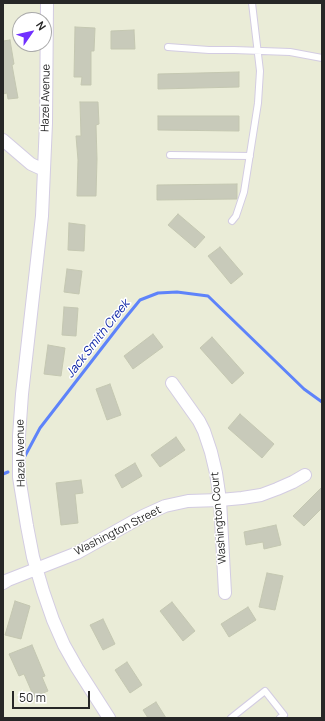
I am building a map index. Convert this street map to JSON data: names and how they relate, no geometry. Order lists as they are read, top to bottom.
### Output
{
  "streets": {
    "street": ["Hazel Avenue", "Washington Court", "Washington Street"]
  },
  "crossings": [
    ["Hazel Avenue", "Washington Street"],
    ["Washington Court", "Washington Street"]
  ],
  "water": ["Jack Smith Creek"],
  "scale_bar": "50 m",
  "north": "top right"
}
